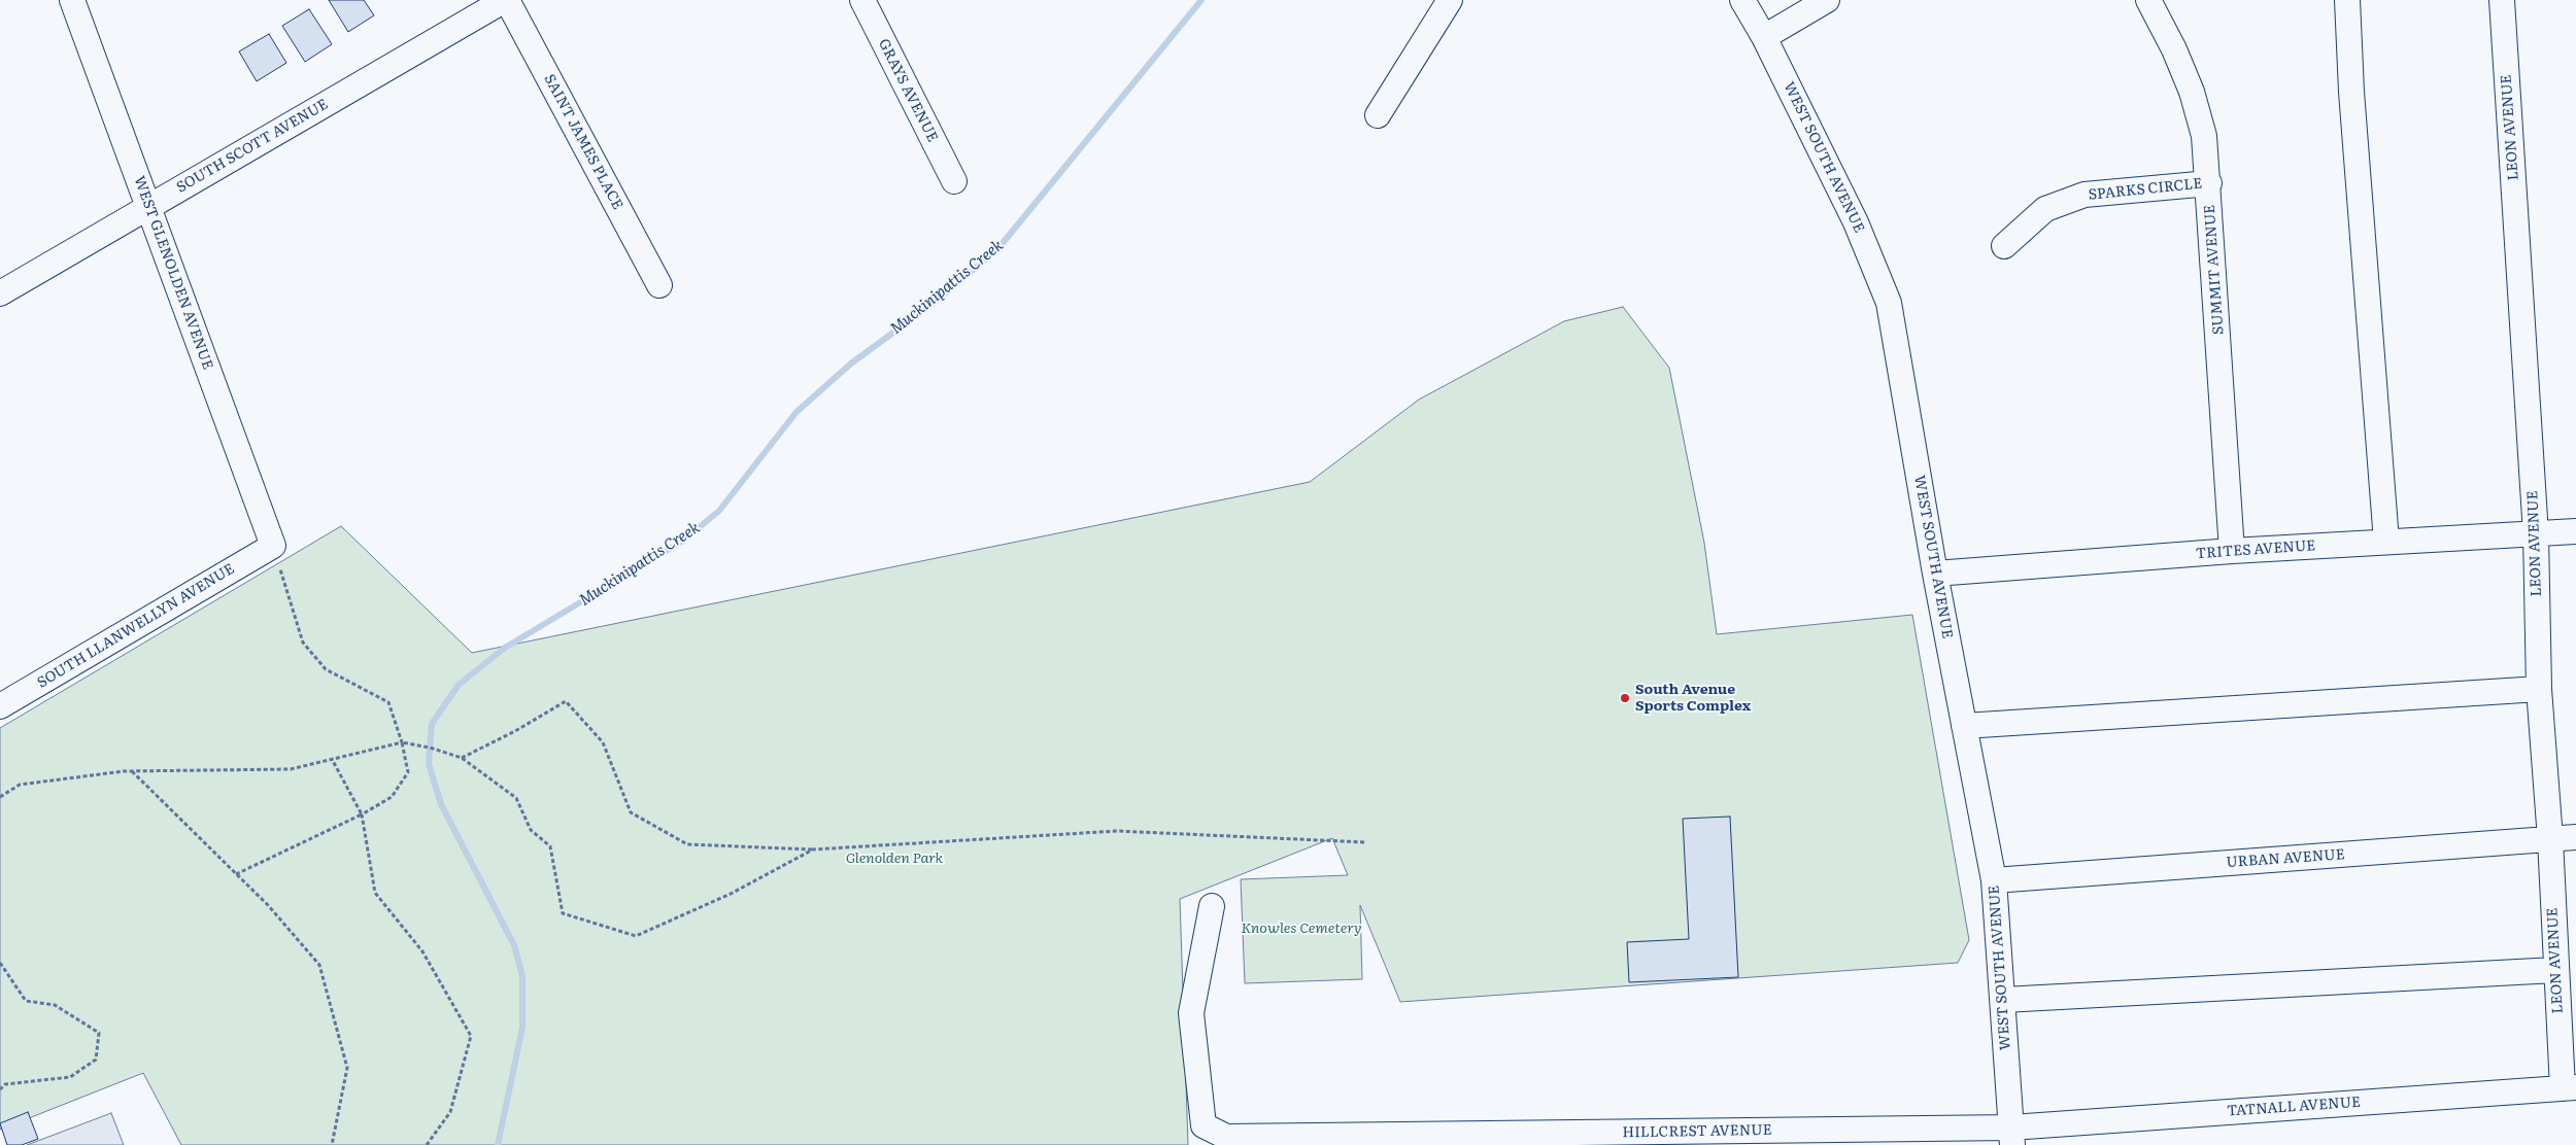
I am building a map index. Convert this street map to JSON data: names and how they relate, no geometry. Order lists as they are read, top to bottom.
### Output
{
  "streets": {
    "street": [
      "GRAYS AVENUE",
      "LEON AVENUE",
      "SAINT JAMES PLACE",
      "SOUTH SCOTT AVENUE",
      "WEST SOUTH AVENUE",
      "SPARKS CIRCLE",
      "SUMMIT AVENUE",
      "WEST GLENOLDEN AVENUE",
      "TRITES AVENUE",
      "SOUTH LLANWELLYN AVENUE",
      "URBAN AVENUE",
      "TATNALL AVENUE",
      "HILLCREST AVENUE"
    ]
  },
  "crossings": [
    ["LEON AVENUE", "TRITES AVENUE"],
    ["LEON AVENUE", "URBAN AVENUE"],
    ["LEON AVENUE", "TATNALL AVENUE"],
    ["SAINT JAMES PLACE", "SOUTH SCOTT AVENUE"],
    ["SOUTH SCOTT AVENUE", "WEST GLENOLDEN AVENUE"],
    ["WEST SOUTH AVENUE", "TRITES AVENUE"],
    ["WEST SOUTH AVENUE", "URBAN AVENUE"],
    ["WEST SOUTH AVENUE", "TATNALL AVENUE"],
    ["WEST SOUTH AVENUE", "HILLCREST AVENUE"],
    ["SPARKS CIRCLE", "SUMMIT AVENUE"],
    ["SUMMIT AVENUE", "TRITES AVENUE"],
    ["WEST GLENOLDEN AVENUE", "SOUTH LLANWELLYN AVENUE"],
    ["TATNALL AVENUE", "HILLCREST AVENUE"]
  ],
  "water": ["Muckinipattis Creek"],
  "parks": ["Glenolden Park", "Knowles Cemetery"],
  "places": ["South Avenue Sports Complex"]
}
